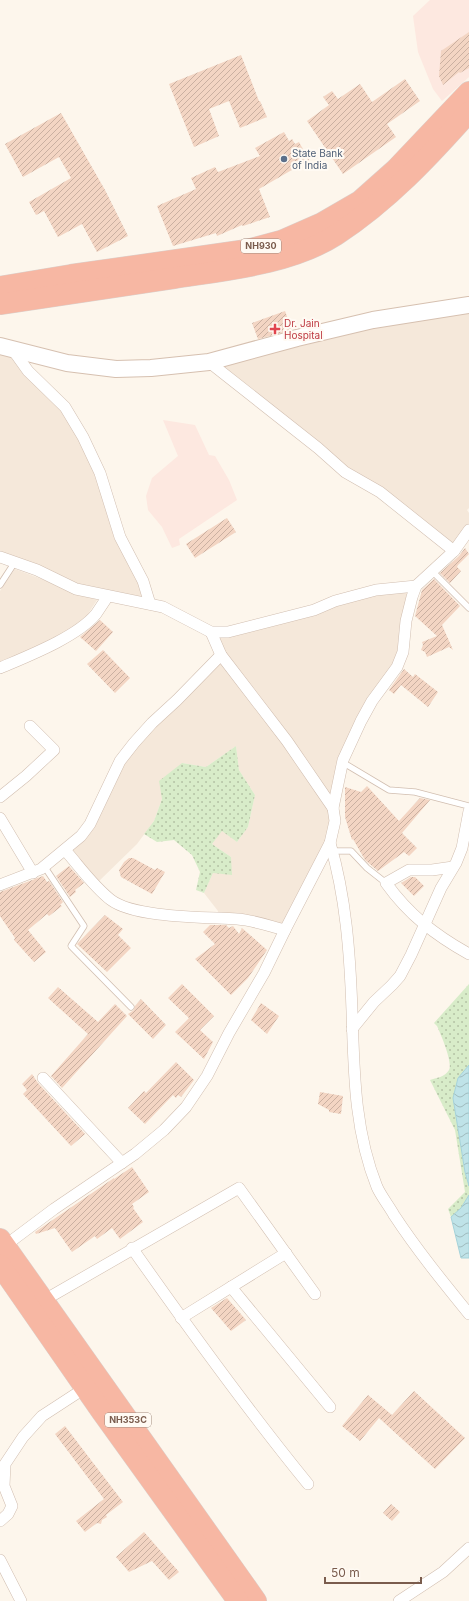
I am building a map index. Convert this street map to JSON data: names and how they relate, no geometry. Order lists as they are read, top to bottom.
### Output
{
  "streets": {
    "highway": ["NH930", "NH353C"]
  },
  "places": {
    "other": ["State Bank of India"],
    "health": ["Dr. Jain Hospital"]
  },
  "scale_bar": "50 m"
}
